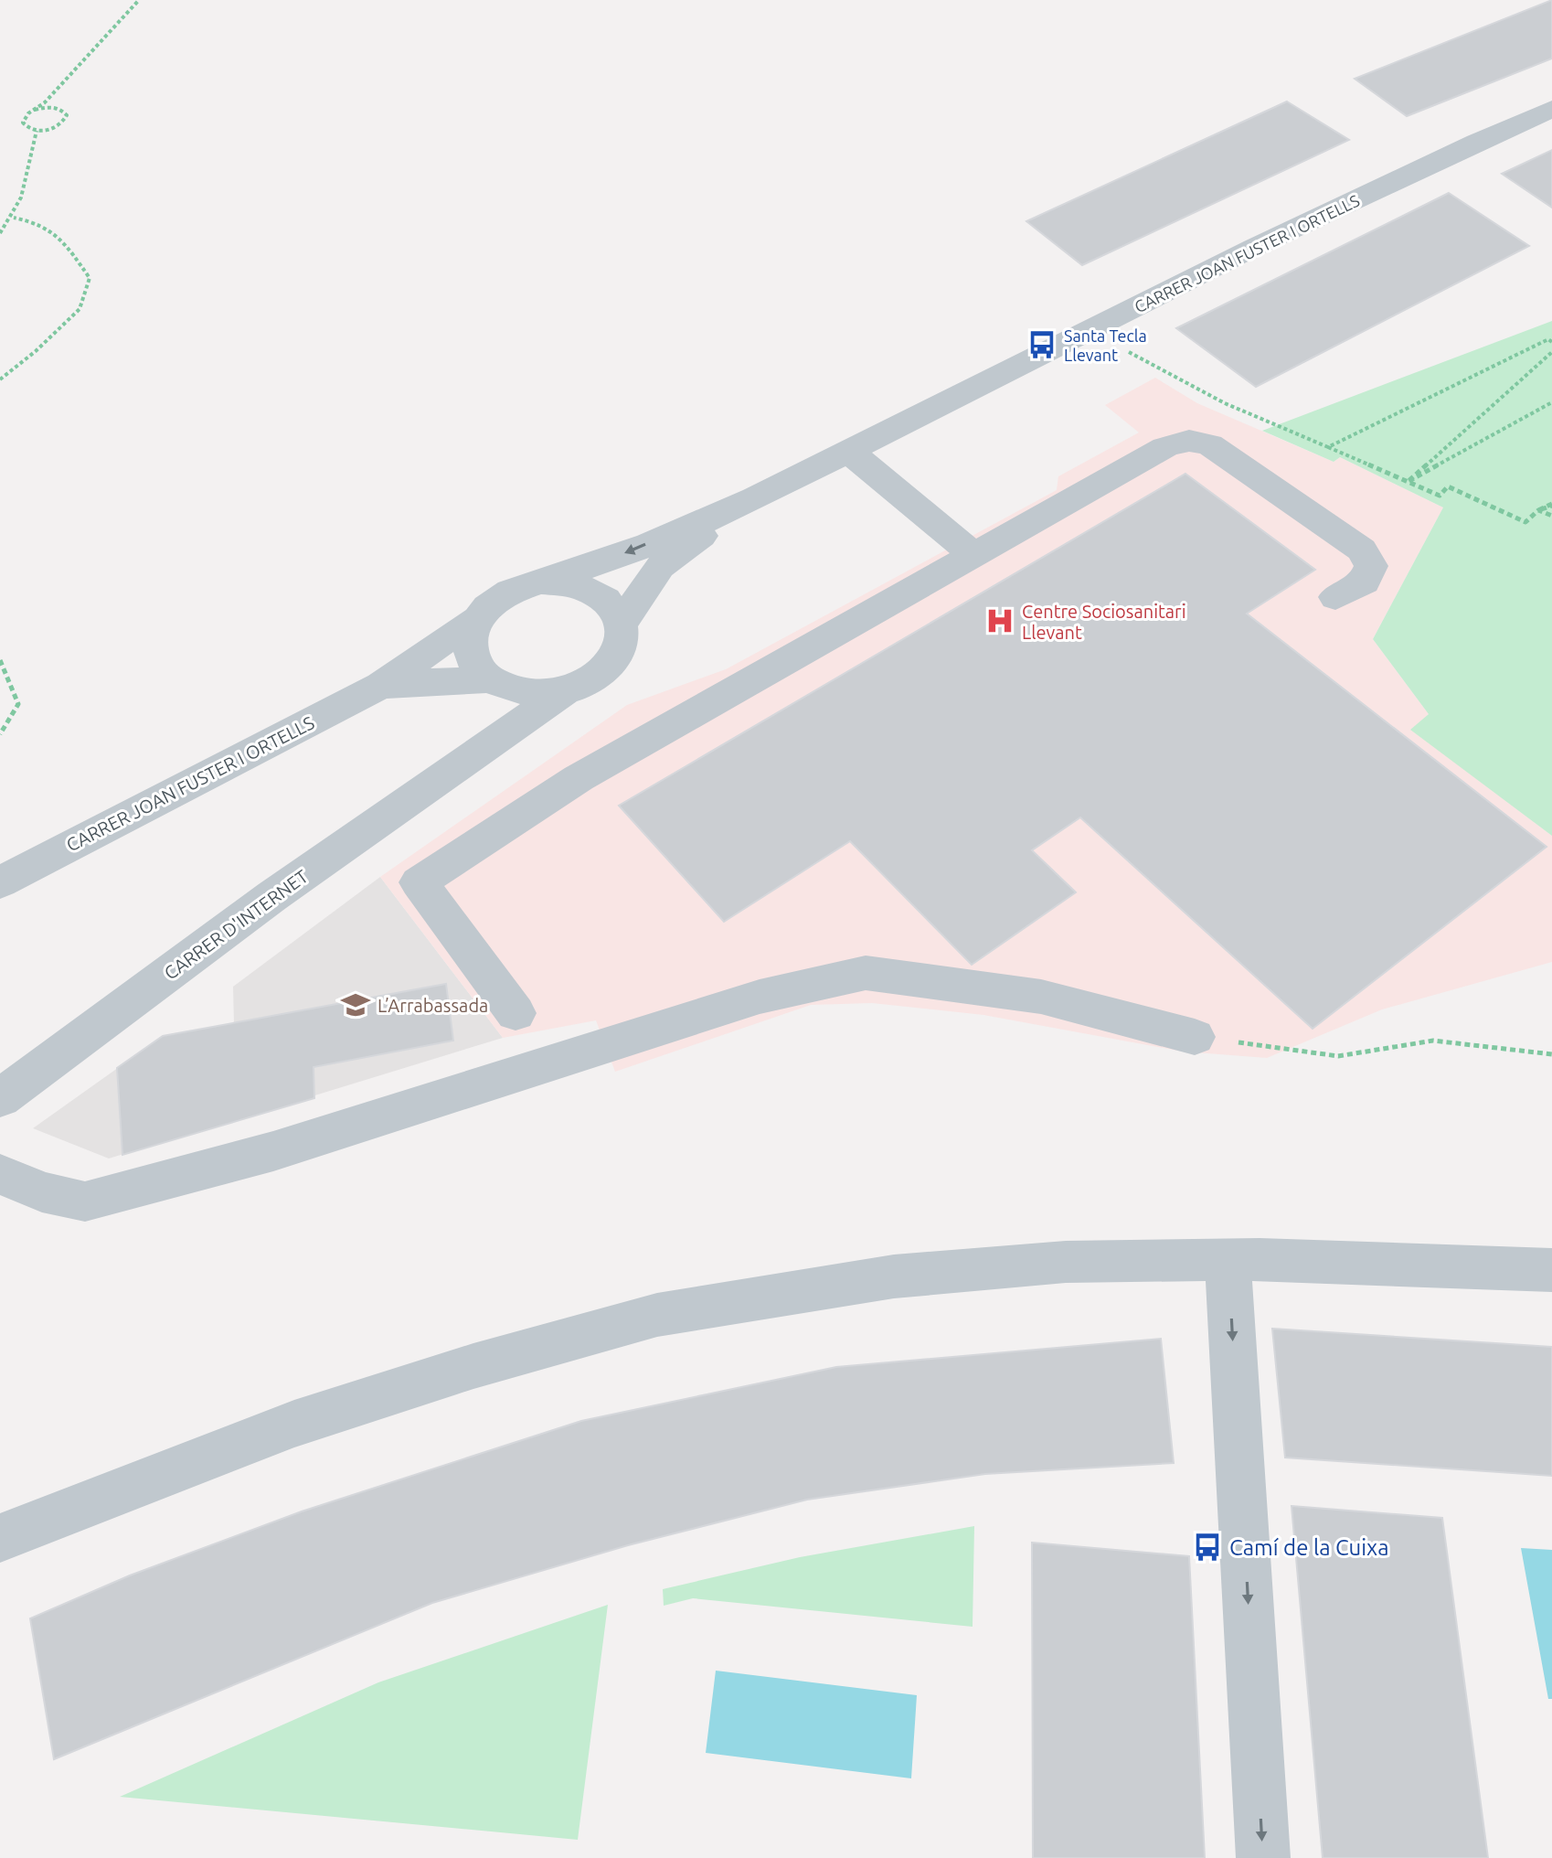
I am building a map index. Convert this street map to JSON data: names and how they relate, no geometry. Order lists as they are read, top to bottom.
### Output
{
  "streets": {
    "street": ["CARRER JOAN FUSTER I ORTELLS", "CARRER D'INTERNET"]
  },
  "crossings": [
    ["CARRER JOAN FUSTER I ORTELLS", "CARRER D'INTERNET"]
  ],
  "places": {
    "bus stop": ["Santa Tecla Llevant", "Camí de la Cuixa"],
    "hospital": ["Centre Sociosanitari Llevant"],
    "school or university": ["L’Arrabassada"]
  }
}
